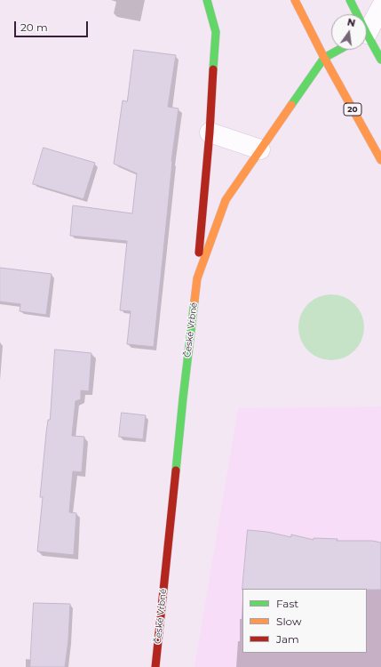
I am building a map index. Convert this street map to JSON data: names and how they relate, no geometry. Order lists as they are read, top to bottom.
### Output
{
  "streets": {
    "main road": ["20", "České Vrbné"]
  },
  "crossings": [
    ["20", "České Vrbné"]
  ],
  "legend": ["Fast", "Slow", "Jam"],
  "scale_bar": "20 m",
  "north": "top"
}
